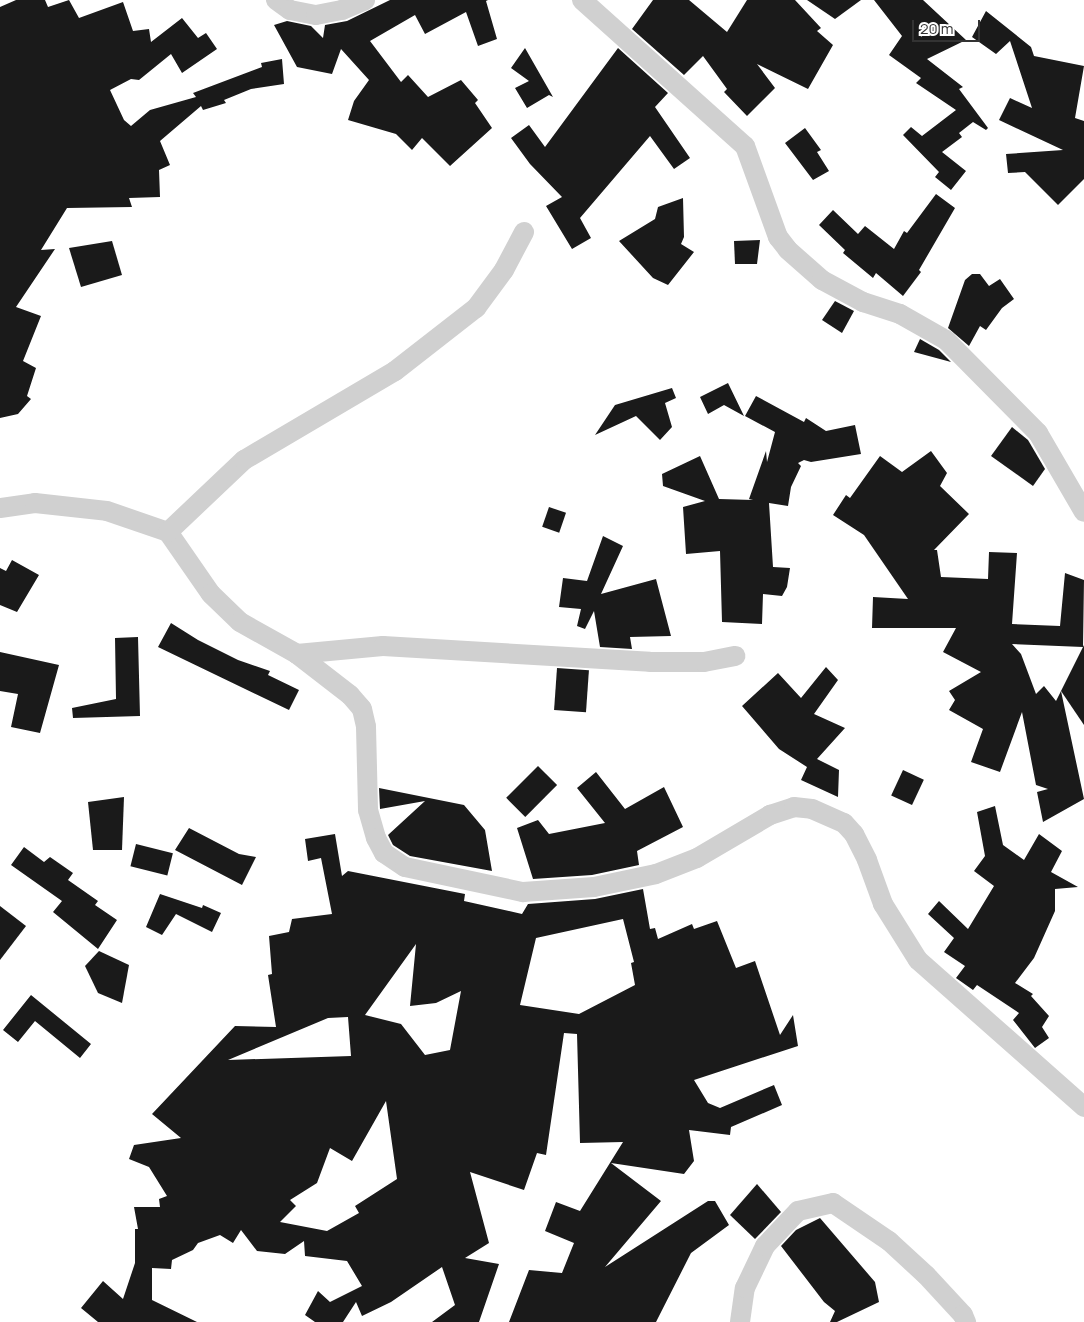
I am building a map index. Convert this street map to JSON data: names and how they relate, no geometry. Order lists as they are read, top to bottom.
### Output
{
  "scale_bar": "20 m"
}
